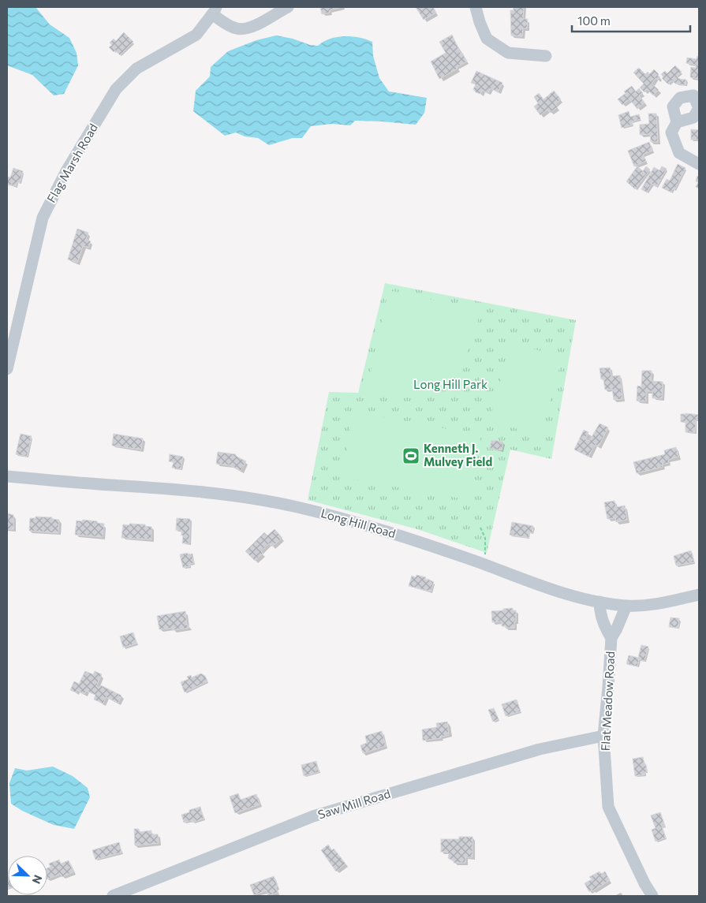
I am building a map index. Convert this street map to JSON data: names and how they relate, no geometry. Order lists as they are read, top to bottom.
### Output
{
  "streets": {
    "street": [
      "Flag Marsh Road",
      "Long Hill Road",
      "Flat Meadow Road",
      "Saw Mill Road"
    ]
  },
  "crossings": [
    ["Long Hill Road", "Flat Meadow Road"],
    ["Flat Meadow Road", "Saw Mill Road"]
  ],
  "parks": ["Long Hill Park"],
  "places": {
    "sports": ["Kenneth J. Mulvey Field"]
  },
  "scale_bar": "100 m",
  "north": "bottom right"
}
